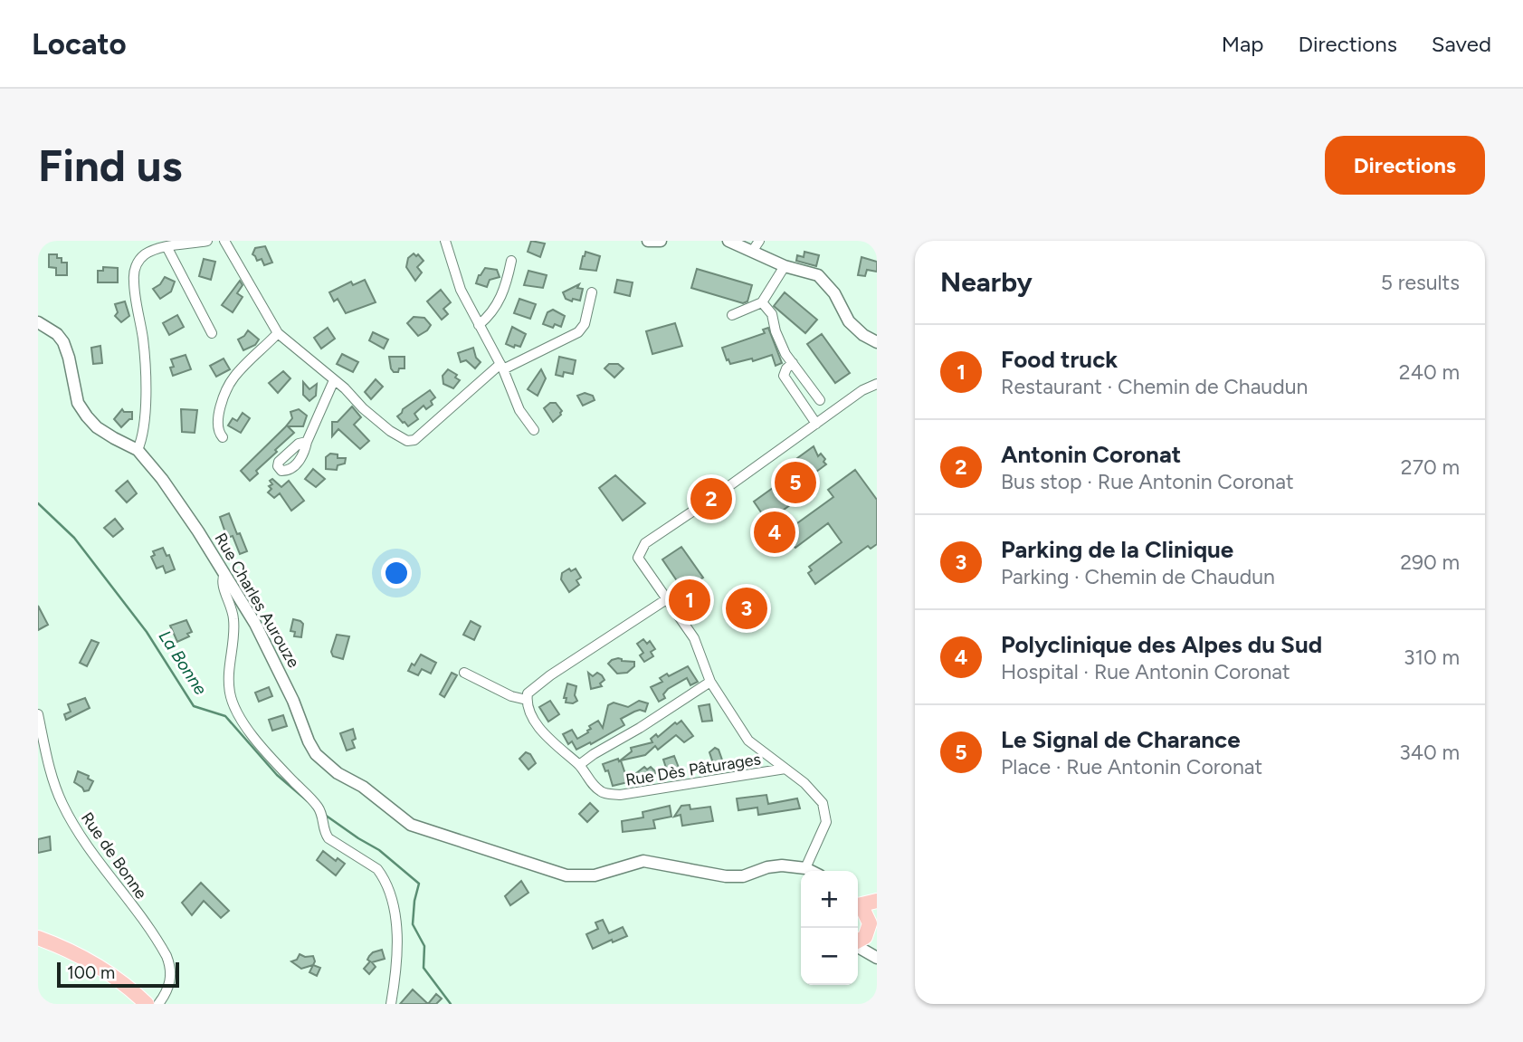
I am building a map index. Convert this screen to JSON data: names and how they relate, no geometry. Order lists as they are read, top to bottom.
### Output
{
  "streets": {
    "street": ["Rue Charles Aurouze", "Rue Dès Pâturages", "Rue de Bonne"]
  },
  "water": ["La Bonne"],
  "scale_bar": "100 m",
  "page": {
    "header": "Locato",
    "nav": ["Map", "Directions", "Saved"],
    "buttons": "Directions",
    "title": "Find us",
    "heading": ["Nearby", "5 results"],
    "list": [
      {
        "mark": "1",
        "name": "Food truck",
        "note": "Restaurant · Chemin de Chaudun",
        "value": "240 m"
      },
      {
        "mark": "2",
        "name": "Antonin Coronat",
        "note": "Bus stop · Rue Antonin Coronat",
        "value": "270 m"
      },
      {
        "mark": "3",
        "name": "Parking de la Clinique",
        "note": "Parking · Chemin de Chaudun",
        "value": "290 m"
      },
      {
        "mark": "4",
        "name": "Polyclinique des Alpes du Sud",
        "note": "Hospital · Rue Antonin Coronat",
        "value": "310 m"
      },
      {
        "mark": "5",
        "name": "Le Signal de Charance",
        "note": "Place · Rue Antonin Coronat",
        "value": "340 m"
      }
    ],
    "pins": [
      "5",
      "2",
      "4",
      "1",
      "3"
    ],
    "map_buttons": ["+", "−"],
    "scale": "100 m"
  }
}
